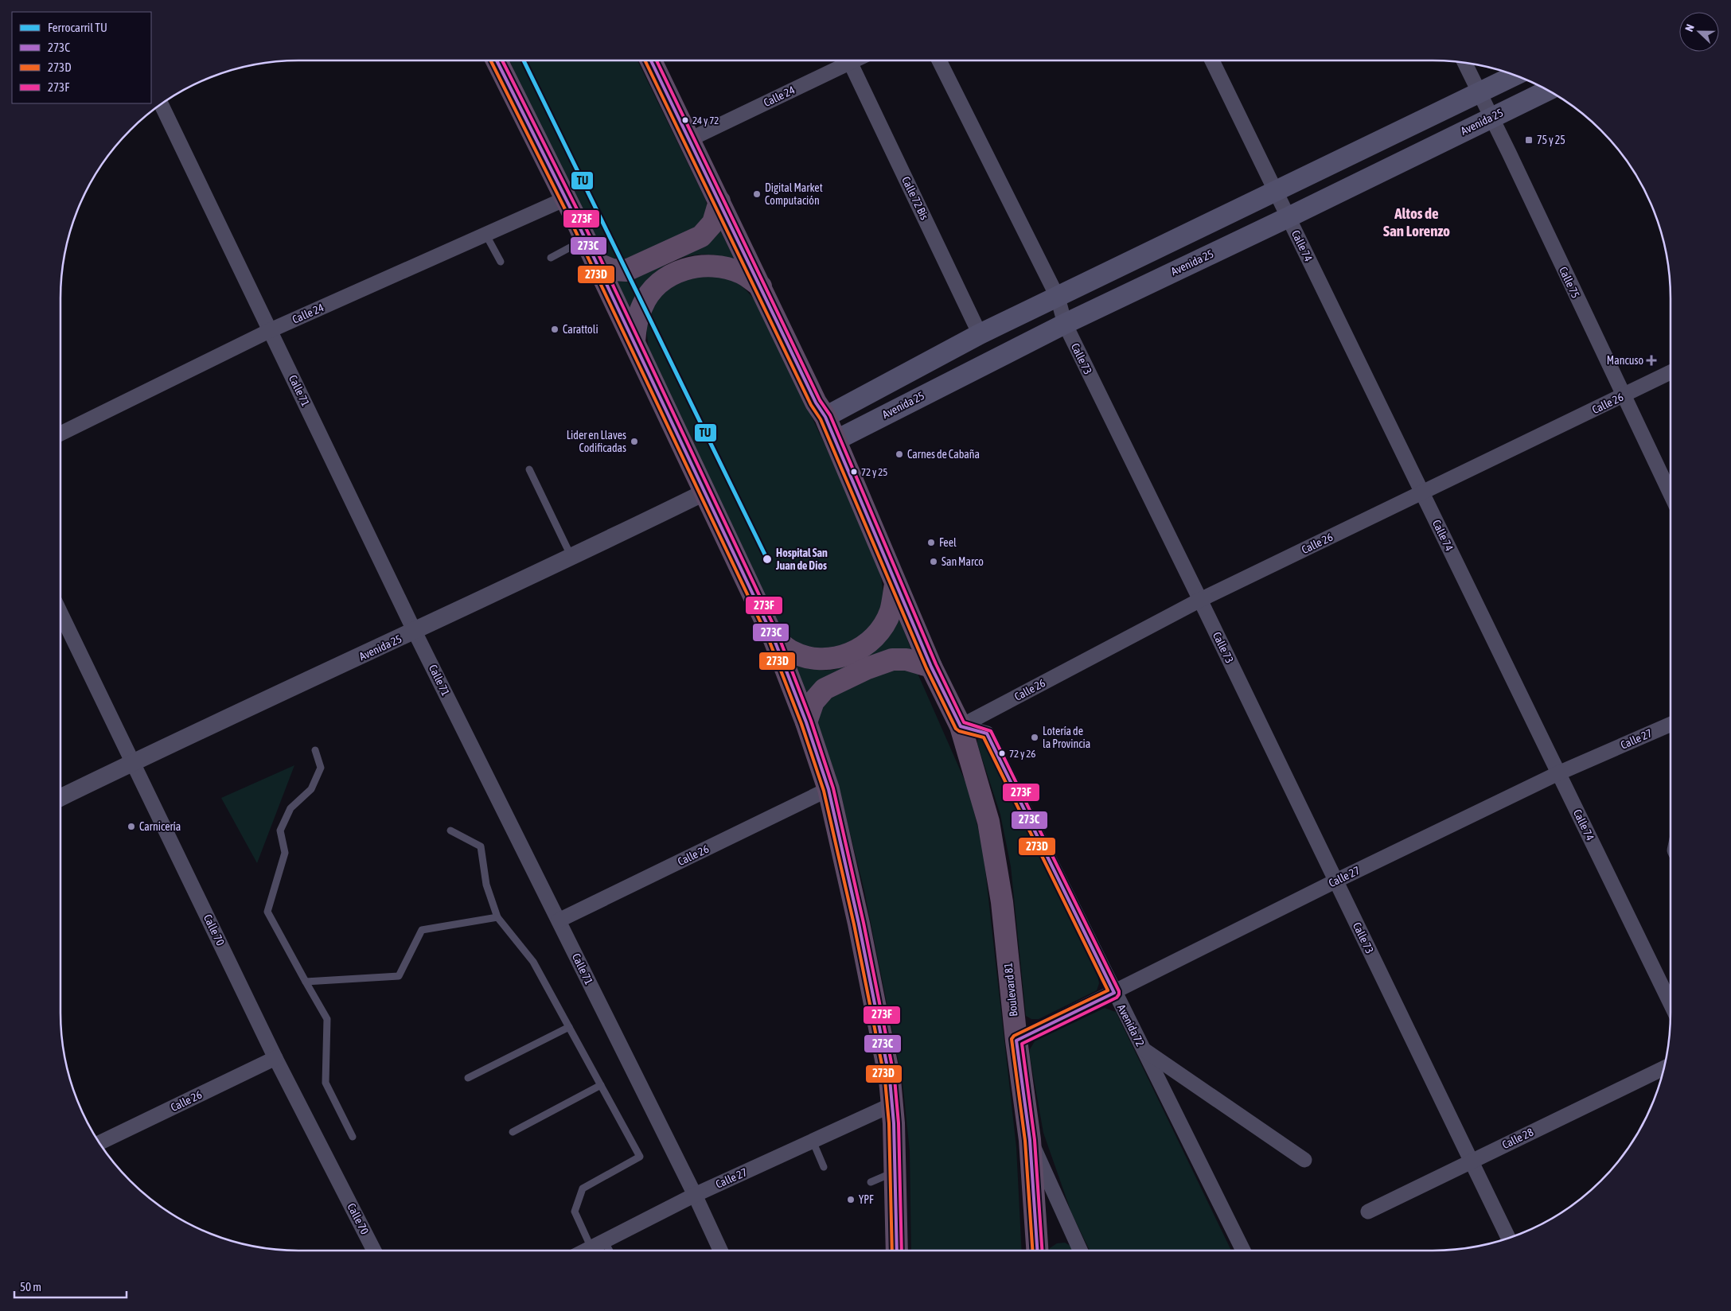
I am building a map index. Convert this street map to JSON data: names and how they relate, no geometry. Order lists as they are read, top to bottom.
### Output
{
  "streets": {
    "highway": ["Boulevard 81"],
    "main road": ["Avenida 25"],
    "street": [
      "Calle 24",
      "Calle 72 Bis",
      "Calle 74",
      "Calle 75",
      "Calle 73",
      "Calle 71",
      "Calle 26",
      "Calle 27",
      "Calle 70",
      "Avenida 72",
      "Calle 28"
    ]
  },
  "crossings": [
    ["Calle 24", "Calle 71"],
    ["Avenida 25", "Calle 74"],
    ["Avenida 25", "Calle 75"],
    ["Avenida 25", "Calle 73"],
    ["Avenida 25", "Calle 71"],
    ["Avenida 25", "Calle 70"],
    ["Calle 74", "Calle 26"],
    ["Calle 74", "Calle 27"],
    ["Calle 75", "Calle 26"],
    ["Calle 73", "Calle 26"],
    ["Calle 73", "Calle 27"],
    ["Calle 73", "Calle 28"],
    ["Calle 71", "Calle 26"],
    ["Calle 71", "Calle 27"],
    ["Calle 26", "Calle 70"],
    ["Calle 26", "Boulevard 81"],
    ["Calle 26", "Avenida 72"],
    ["Calle 27", "Boulevard 81"],
    ["Calle 27", "Avenida 72"],
    ["Boulevard 81", "Avenida 72"]
  ],
  "districts": ["Altos de San Lorenzo"],
  "places": {
    "other": [
      "24 y 72",
      "Digital Market Computación",
      "Carattoli",
      "Lider en Llaves Codificadas",
      "Carnes de Cabaña",
      "72 y 25",
      "Feel",
      "Hospital San Juan de Dios",
      "San Marco",
      "Lotería de la Provincia",
      "72 y 26",
      "Carnicería",
      "YPF"
    ],
    "transit": ["75 y 25"],
    "health": ["Mancuso"]
  },
  "lines": [
    "rail line TU",
    "transit line 273C",
    "transit line 273D",
    "transit line 273F"
  ],
  "legend": [
    "Ferrocarril TU",
    "273C",
    "273D",
    "273F"
  ],
  "scale_bar": "50 m",
  "north": "left"
}
